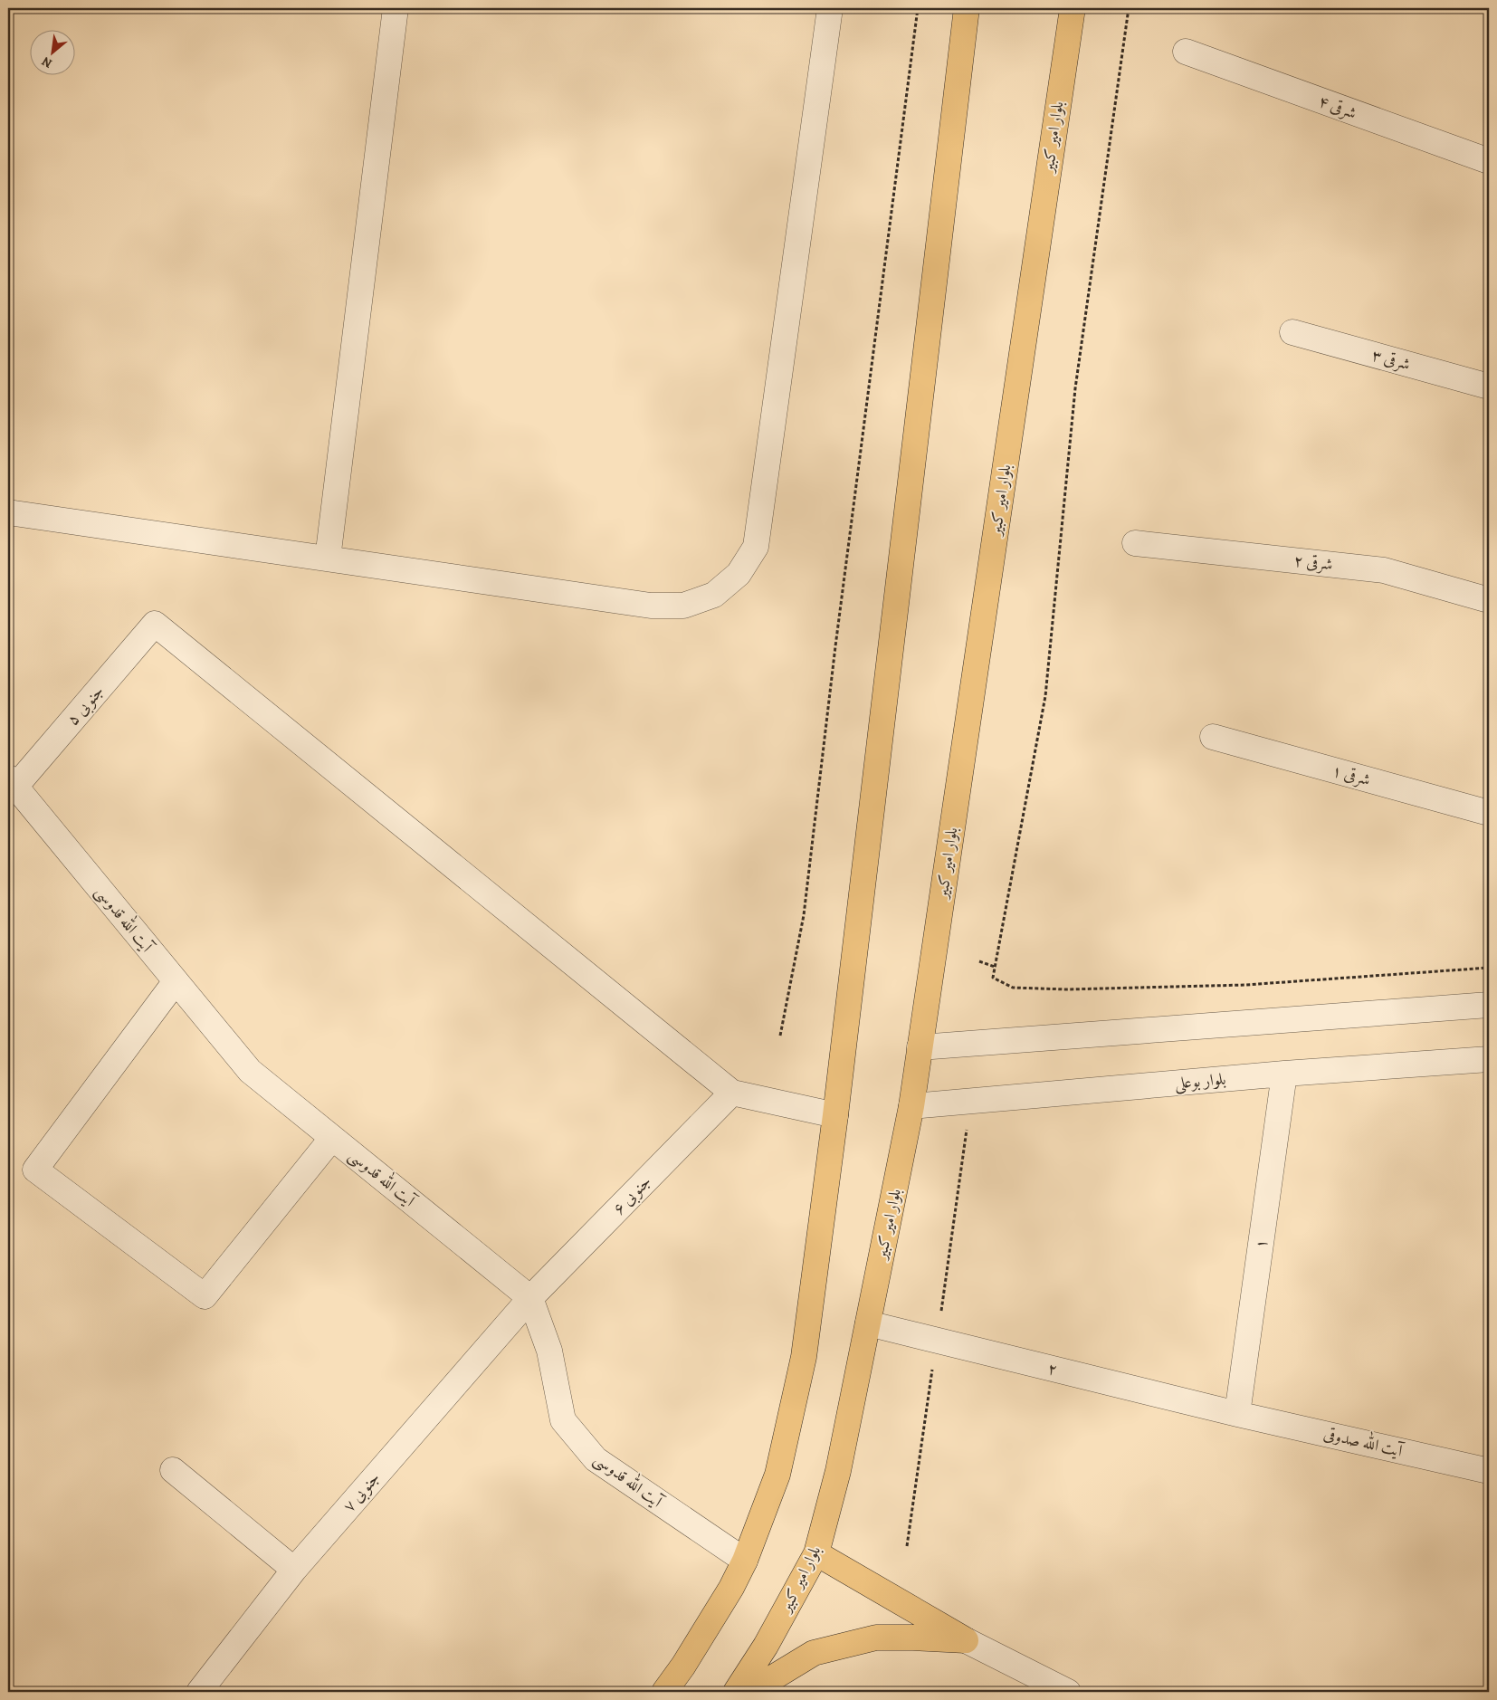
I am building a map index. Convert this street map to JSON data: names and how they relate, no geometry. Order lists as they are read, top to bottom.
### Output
{
  "streets": {
    "main road": ["بلوار امیر کبیر"],
    "street": [
      "۴ شرقی",
      "شرقی ۳",
      "شرقی ۲",
      "۵ جنوبی",
      "شرقی ۱",
      "آیت الله قدوسی",
      "بلوار بوعلی",
      "۶ جنوبی",
      "۱",
      "۲",
      "آیت الله صدوقی",
      "۷ جنوبی"
    ]
  },
  "crossings": [
    ["بلوار امیر کبیر", "بلوار بوعلی"],
    ["بلوار امیر کبیر", "۲"],
    ["۵ جنوبی", "آیت الله قدوسی"],
    ["۵ جنوبی", "۶ جنوبی"],
    ["آیت الله قدوسی", "۶ جنوبی"],
    ["آیت الله قدوسی", "۷ جنوبی"],
    ["بلوار بوعلی", "۱"],
    ["۶ جنوبی", "۷ جنوبی"],
    ["۱", "۲"],
    ["۱", "آیت الله صدوقی"],
    ["۲", "آیت الله صدوقی"]
  ],
  "north": "bottom left"
}
